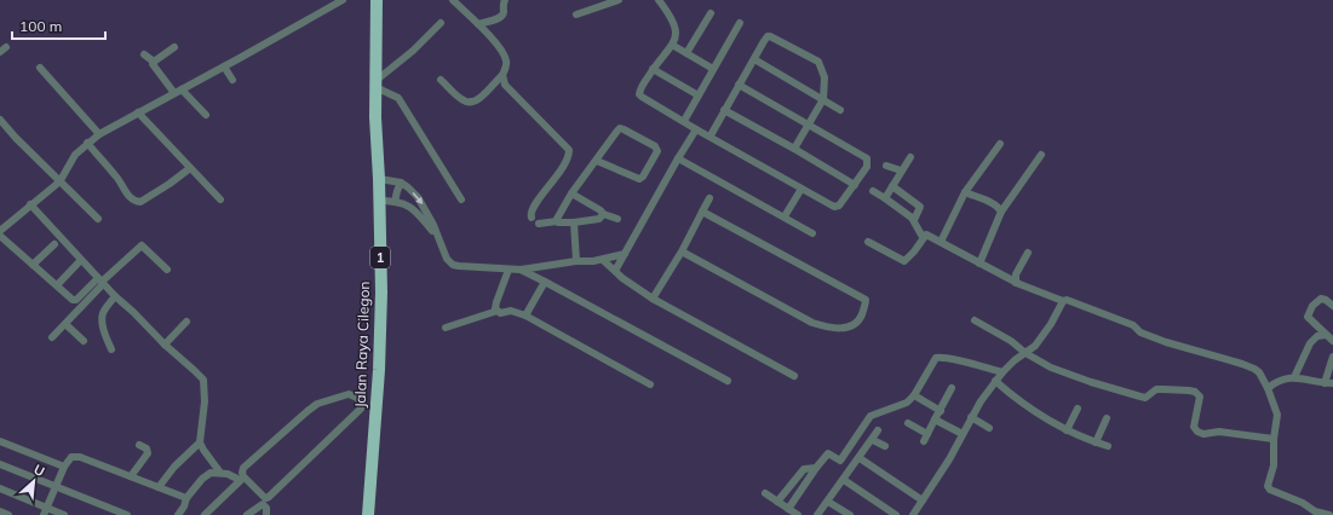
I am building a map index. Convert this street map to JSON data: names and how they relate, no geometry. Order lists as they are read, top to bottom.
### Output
{
  "streets": {
    "highway": ["1", "Jalan Raya Cilegon"]
  },
  "scale_bar": "100 m",
  "north": "top right"
}
